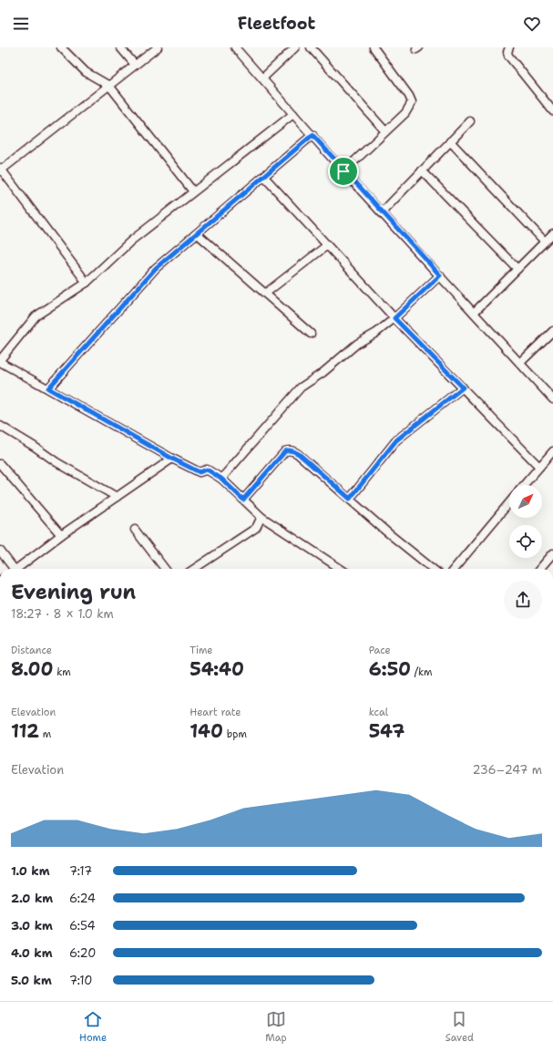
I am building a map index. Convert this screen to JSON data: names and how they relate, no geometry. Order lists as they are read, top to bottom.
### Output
{
  "north": "top right",
  "page": {
    "header": "Fleetfoot",
    "heading": ["Evening run", "18:27 · 8 × 1.0 km"],
    "stats": [
      ["Distance", "8.00 km"],
      ["Time", "54:40"],
      ["Pace", "6:50 /km"],
      ["Elevation", "112 m"],
      ["Heart rate", "140 bpm"],
      ["kcal", "547"]
    ],
    "chart": ["Elevation", "236–247 m"],
    "list": [
      {
        "name": "1.0 km",
        "note": "7:17"
      },
      {
        "name": "2.0 km",
        "note": "6:24"
      },
      {
        "name": "3.0 km",
        "note": "6:54"
      },
      {
        "name": "4.0 km",
        "note": "6:20"
      },
      {
        "name": "5.0 km",
        "note": "7:10"
      }
    ],
    "tabs": ["Home", "Map", "Saved"]
  }
}
